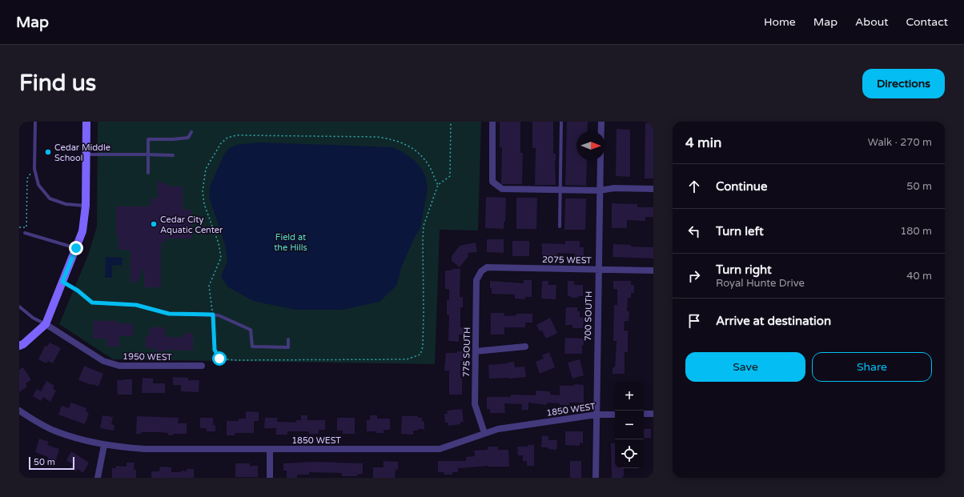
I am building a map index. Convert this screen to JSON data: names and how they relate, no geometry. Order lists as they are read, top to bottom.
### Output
{
  "streets": {
    "street": [
      "2075 WEST",
      "700 SOUTH",
      "775 SOUTH",
      "1950 WEST",
      "1850 WEST"
    ]
  },
  "crossings": [
    ["2075 WEST", "700 SOUTH"],
    ["2075 WEST", "775 SOUTH"],
    ["700 SOUTH", "1850 WEST"],
    ["775 SOUTH", "1850 WEST"]
  ],
  "parks": ["Field at the Hills"],
  "places": ["Cedar Middle School", "Cedar City Aquatic Center"],
  "scale_bar": "50 m",
  "north": "right",
  "page": {
    "header": "Map",
    "nav": [
      "Home",
      "Map",
      "About",
      "Contact"
    ],
    "buttons": [
      "Directions",
      ["Save", "Share"]
    ],
    "title": "Find us",
    "heading": ["4 min", "Walk · 270 m"],
    "list": [
      ["Continue", "50 m"],
      ["Turn left", "180 m"],
      ["Turn right", "Royal Hunte Drive", "40 m"],
      "Arrive at destination"
    ],
    "map_buttons": ["+", "−"],
    "scale": "50 m"
  }
}
